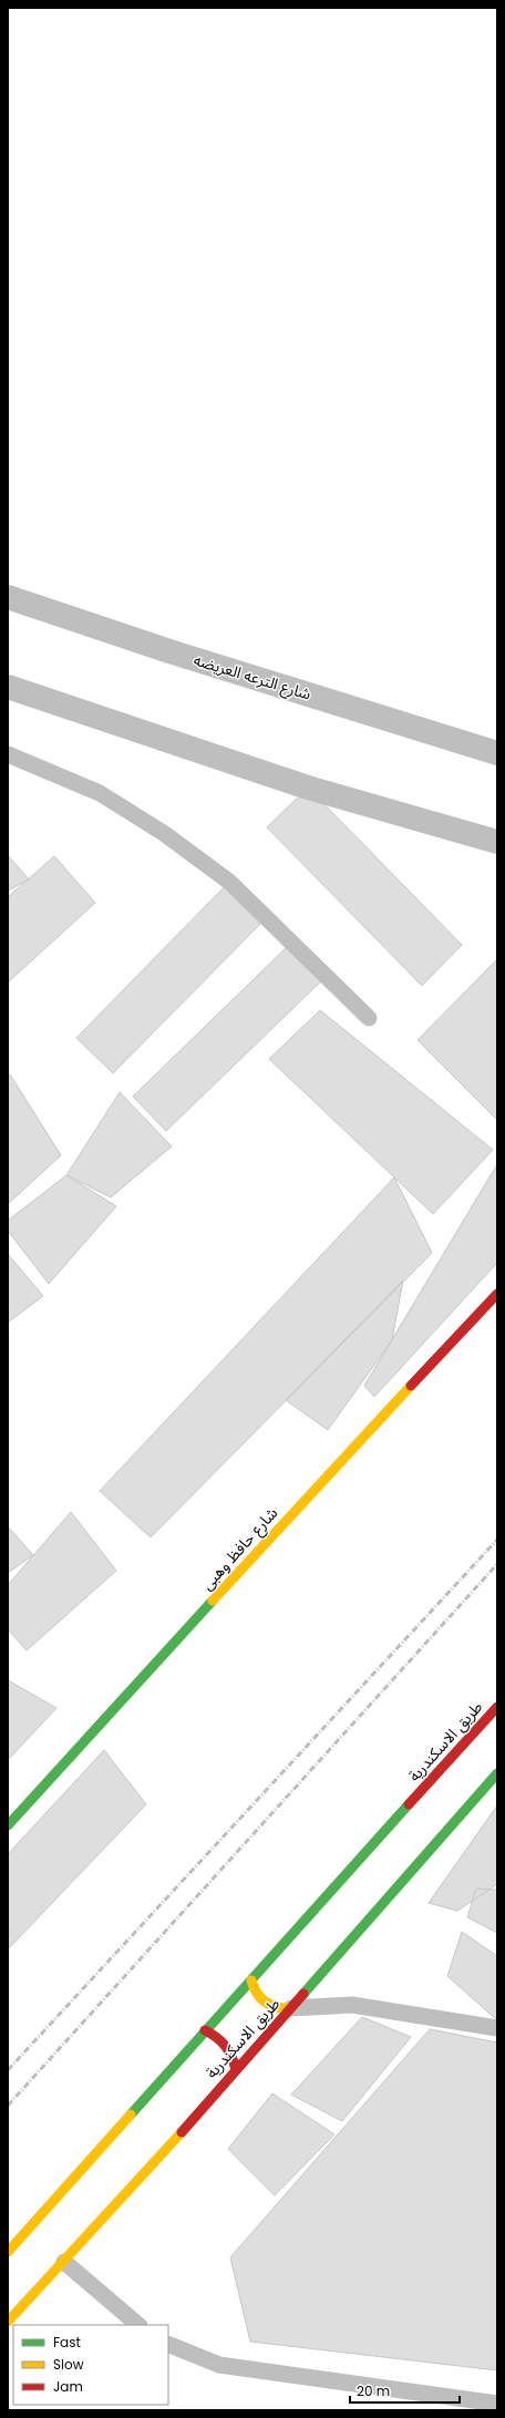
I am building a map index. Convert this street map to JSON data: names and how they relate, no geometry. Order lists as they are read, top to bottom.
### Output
{
  "streets": {
    "main road": ["شارع حافظ وهبى", "طريق الاسكندرية"],
    "street": ["شارع الترعه العريضه"]
  },
  "legend": ["Fast", "Slow", "Jam"],
  "scale_bar": "20 m"
}
